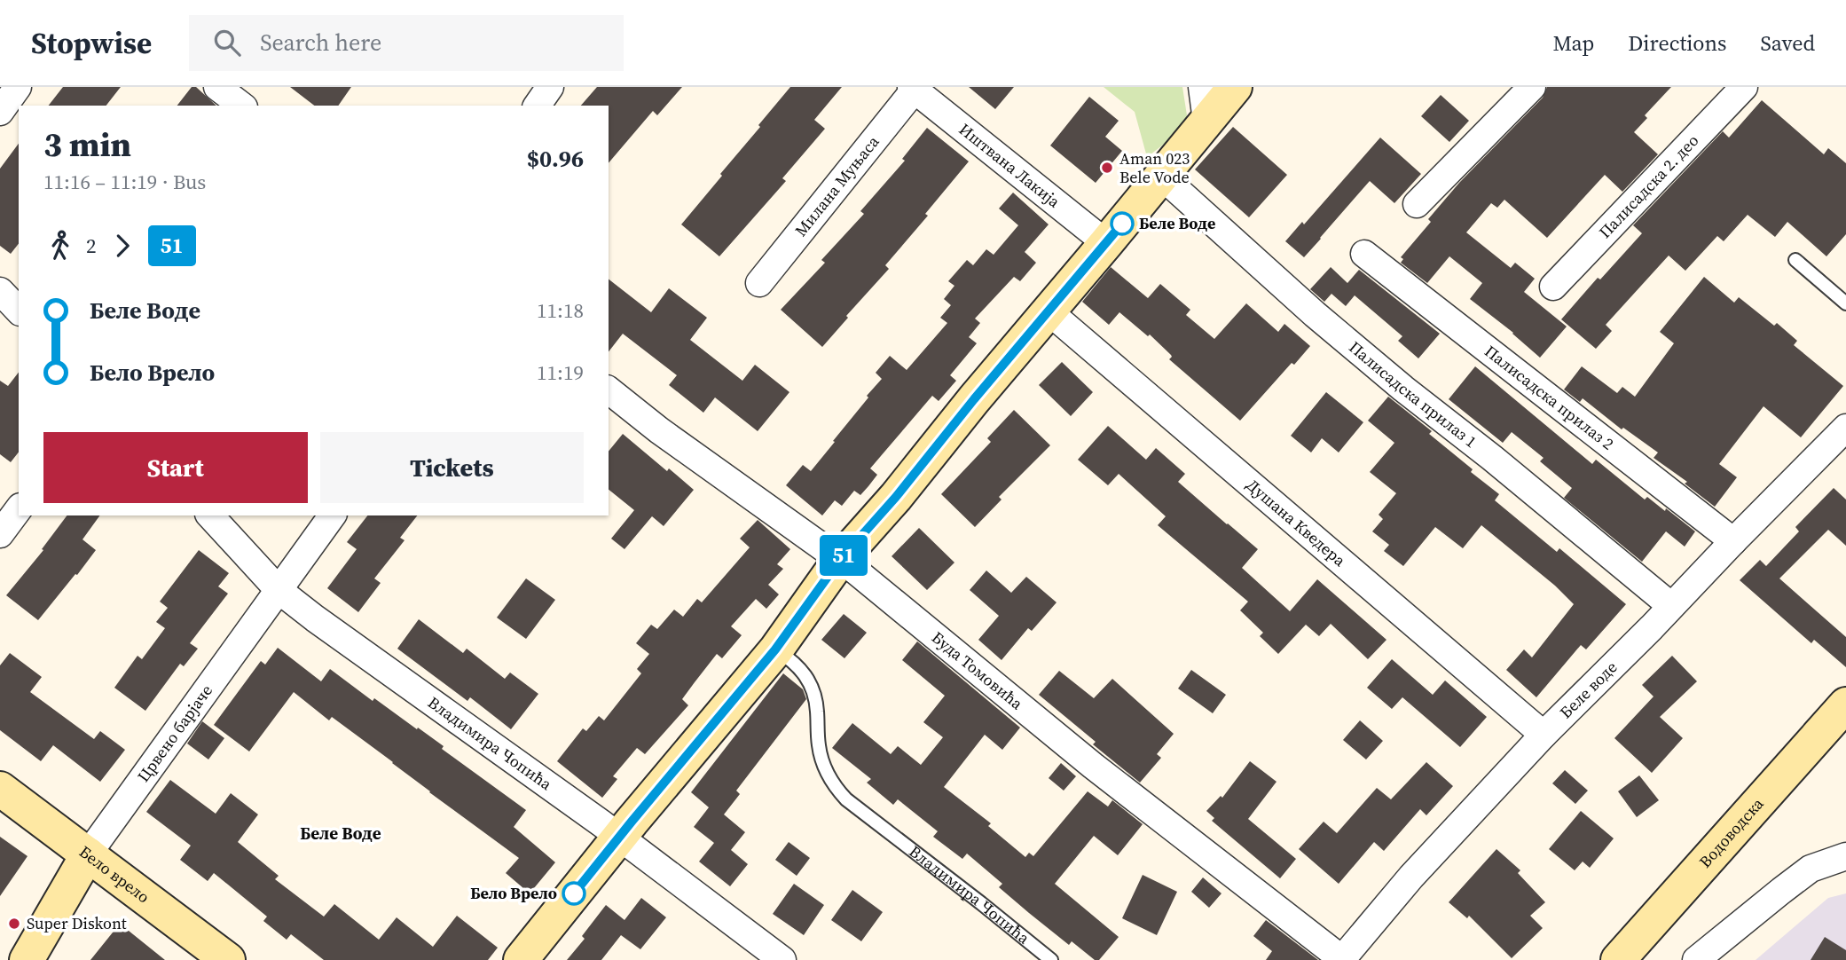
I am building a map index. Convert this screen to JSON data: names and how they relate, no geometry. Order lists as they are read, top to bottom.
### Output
{
  "streets": {
    "street": [
      "Иштвана Лакија",
      "Милана Муњаса",
      "Палисадска 2. део",
      "Палисадска прилаз 1",
      "Палисадска прилаз 2",
      "Душана Кведера",
      "Буда Томовића",
      "Беле воде",
      "Црвено барјаче",
      "Владимира Чопића",
      "Водоводска",
      "Бело врело"
    ]
  },
  "crossings": [
    ["Иштвана Лакија", "Милана Муњаса"],
    ["Палисадска прилаз 1", "Беле воде"],
    ["Палисадска прилаз 2", "Беле воде"],
    ["Душана Кведера", "Беле воде"],
    ["Буда Томовића", "Беле воде"],
    ["Црвено барјаче", "Владимира Чопића"],
    ["Црвено барјаче", "Бело врело"]
  ],
  "districts": ["Беле Воде"],
  "places": [
    "Aman 023 Bele Vode",
    "Беле Воде",
    "Бело Врело",
    "Super Diskont"
  ],
  "lines": ["bus line 51"],
  "page": {
    "header": "Stopwise",
    "search": "Search here",
    "nav": ["Map", "Directions", "Saved"],
    "on_map": "51",
    "heading": ["3 min", "11:16 – 11:19 · Bus", "$0.96"],
    "legs": ["2", "51"],
    "list": [
      {
        "name": "Беле Воде",
        "value": "11:18"
      },
      {
        "name": "Бело Врело",
        "value": "11:19"
      }
    ],
    "buttons": ["Start", "Tickets"]
  }
}
